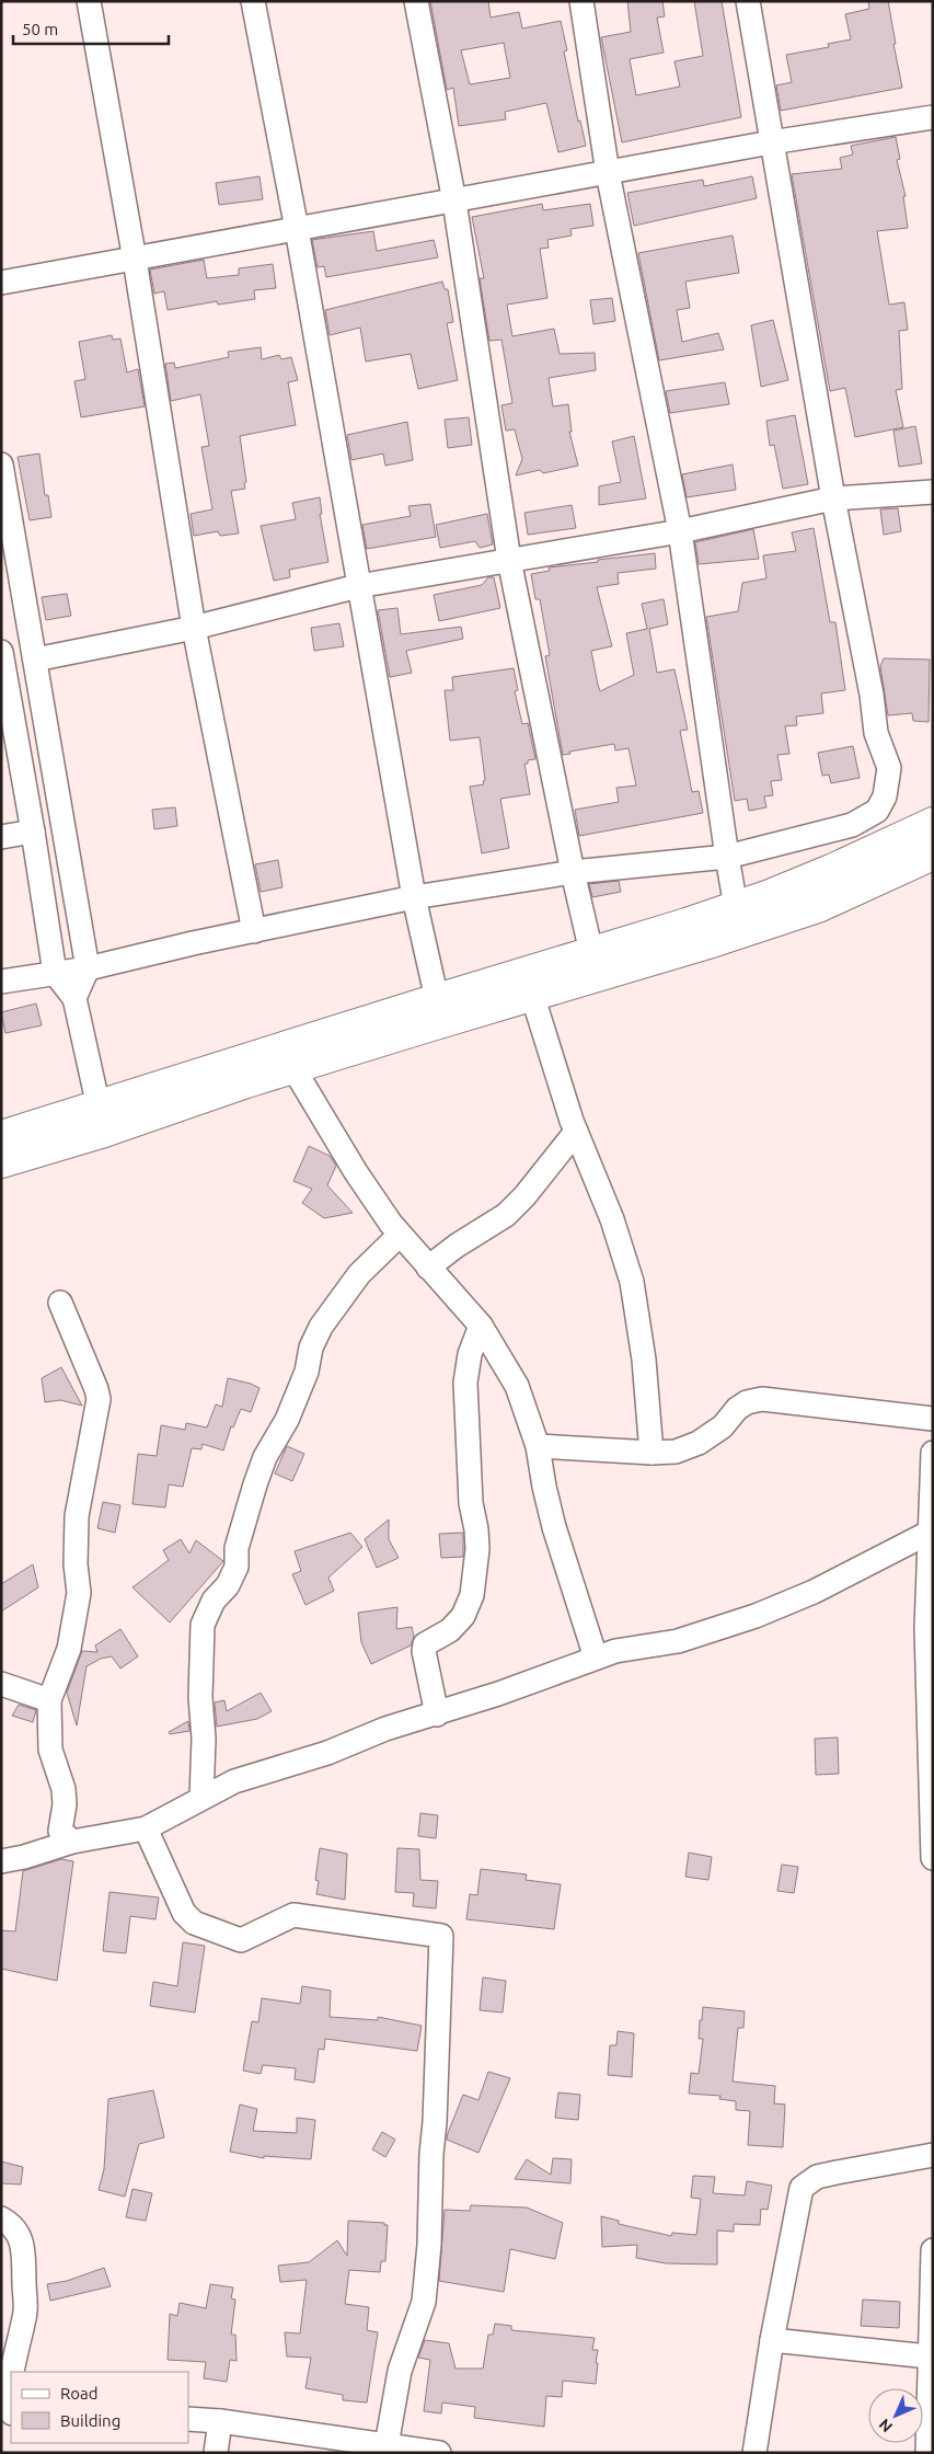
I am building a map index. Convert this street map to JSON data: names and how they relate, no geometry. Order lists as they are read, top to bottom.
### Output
{
  "legend": ["Road", "Building"],
  "scale_bar": "50 m",
  "north": "bottom left"
}
